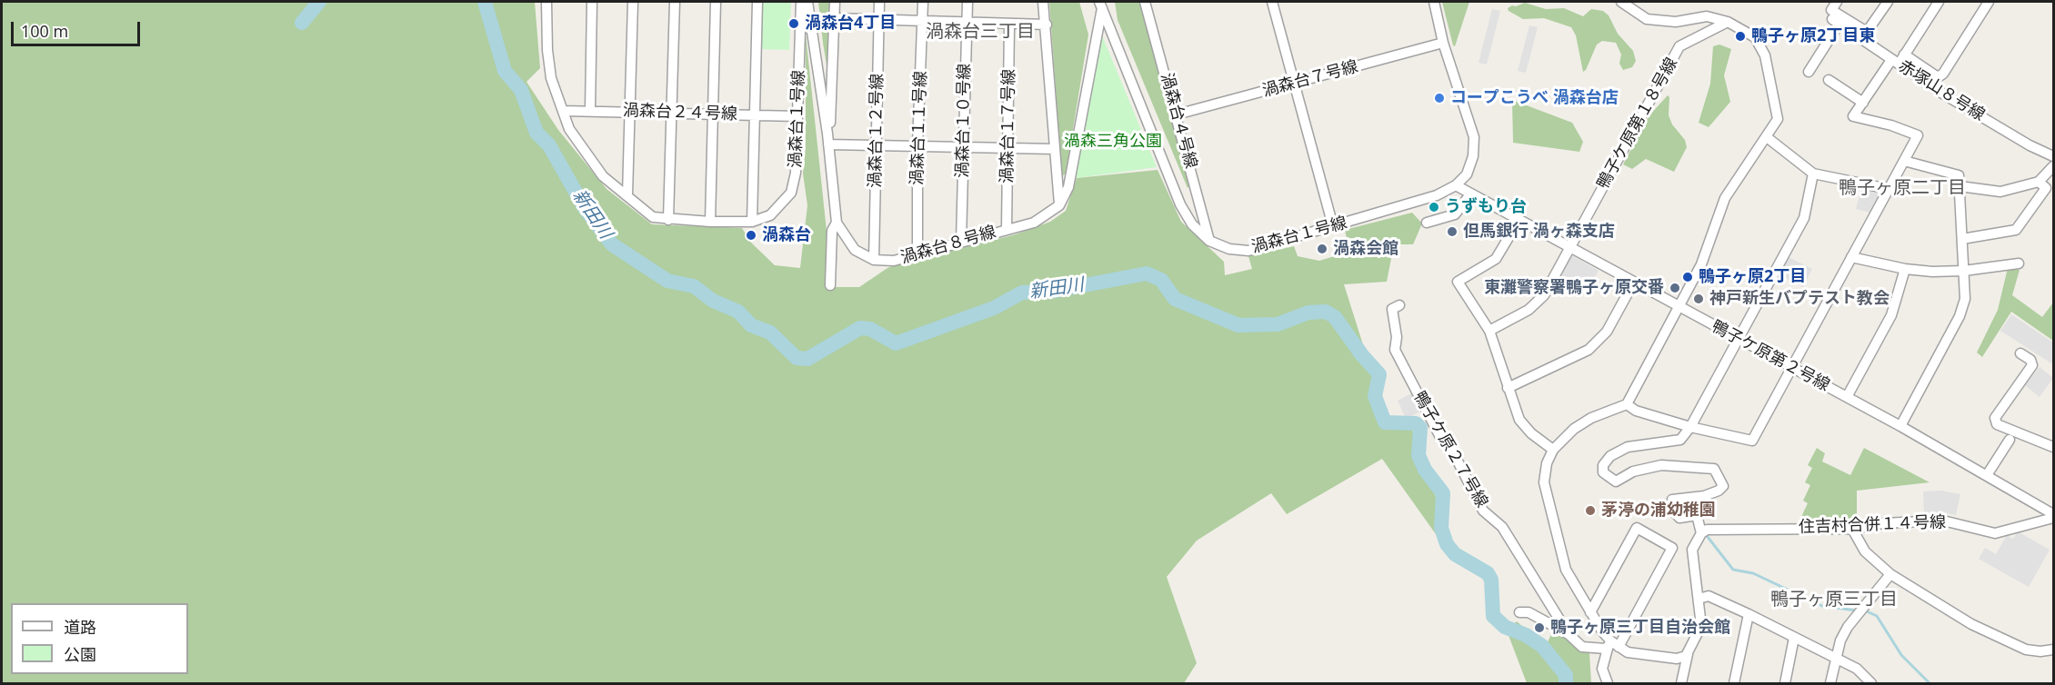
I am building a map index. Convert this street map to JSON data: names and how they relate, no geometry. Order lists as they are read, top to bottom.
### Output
{
  "streets": {
    "street": [
      "渦森台７号線",
      "赤塚山８号線",
      "渦森台２４号線",
      "渦森台１号線",
      "渦森台１０号線",
      "渦森台４号線",
      "鴨子ケ原第１８号線",
      "渦森台１７号線",
      "渦森台１１号線",
      "渦森台１２号線",
      "渦森台８号線",
      "鴨子ケ原第２号線",
      "鴨子ケ原２７号線",
      "住吉村合併１４号線"
    ]
  },
  "crossings": [
    ["渦森台７号線", "渦森台４号線"],
    ["渦森台２４号線", "渦森台１号線"],
    ["渦森台１号線", "渦森台４号線"],
    ["渦森台１号線", "鴨子ケ原第２号線"],
    ["渦森台１０号線", "渦森台８号線"],
    ["鴨子ケ原第１８号線", "鴨子ケ原第２号線"],
    ["渦森台１７号線", "渦森台８号線"],
    ["渦森台１１号線", "渦森台８号線"],
    ["渦森台１２号線", "渦森台８号線"],
    ["鴨子ケ原第２号線", "住吉村合併１４号線"]
  ],
  "districts": ["渦森台三丁目", "鴨子ヶ原二丁目", "鴨子ヶ原三丁目"],
  "water": ["新田川"],
  "parks": ["渦森三角公園"],
  "places": [
    "渦森台4丁目",
    "鴨子ヶ原2丁目東",
    "コープこうべ 渦森台店",
    "うずもり台",
    "但馬銀行 渦ヶ森支店",
    "渦森台",
    "渦森会館",
    "鴨子ヶ原2丁目",
    "東灘警察署鴨子ヶ原交番",
    "神戸新生バプテスト教会",
    "茅渟の浦幼稚園",
    "鴨子ヶ原三丁目自治会館"
  ],
  "legend": ["道路", "公園"],
  "scale_bar": "100 m"
}
